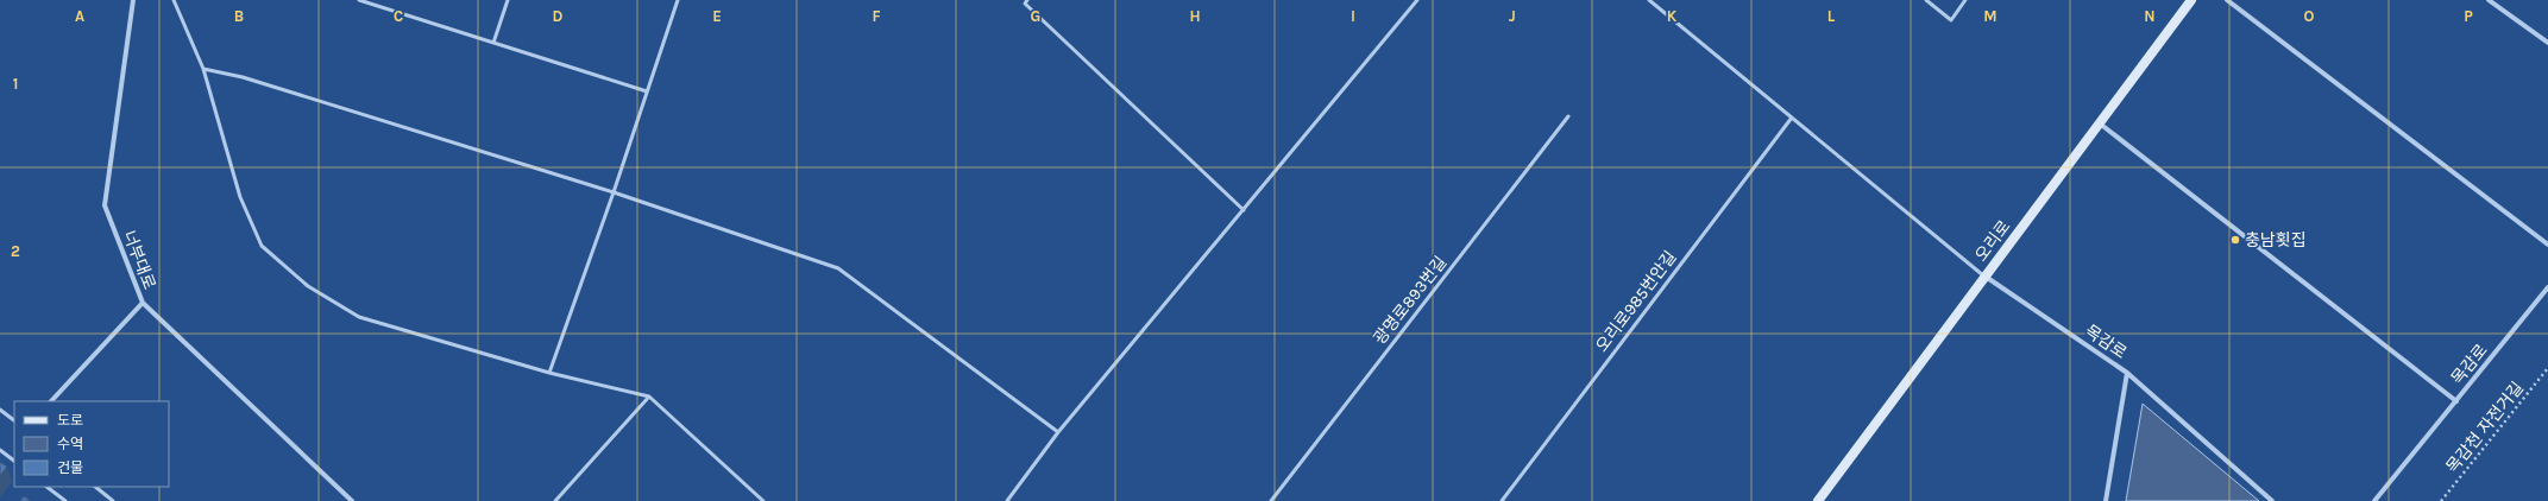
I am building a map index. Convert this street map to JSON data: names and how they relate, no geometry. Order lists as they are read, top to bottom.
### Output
{
  "streets": {
    "main road": ["오리로"],
    "street": ["너부대로", "목감로"],
    "lane": ["광명로893번길", "오리로985번안길"],
    "path": ["목감천 자전거길"]
  },
  "crossings": [
    ["오리로", "목감로"]
  ],
  "places": ["충남횟집"],
  "legend": ["도로", "수역", "건물"],
  "grid": {
    "columns": [
      "A",
      "B",
      "C",
      "D",
      "E",
      "F",
      "G",
      "H",
      "I",
      "J",
      "K",
      "L",
      "M",
      "N",
      "O",
      "P"
    ],
    "rows": ["1", "2"]
  }
}
